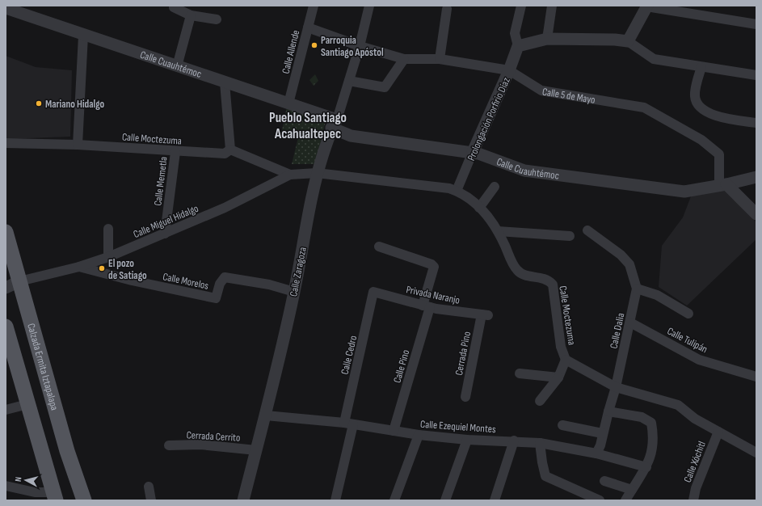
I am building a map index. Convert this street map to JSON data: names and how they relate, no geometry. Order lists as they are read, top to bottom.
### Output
{
  "streets": {
    "main road": ["Calzada Ermita Iztapalapa"],
    "street": [
      "Calle Allende",
      "Calle Cuauhtémoc",
      "Calle 5 de Mayo",
      "Prolongación Porfirio Díaz",
      "Calle Moctezuma",
      "Calle Memetla",
      "Calle Miguel Hidalgo",
      "Calle Zaragoza",
      "Calle Morelos",
      "Privada Naranjo",
      "Calle Dalia",
      "Calle Tulipán",
      "Cerrada Pino",
      "Calle Cedro",
      "Calle Pino",
      "Calle Ezequiel Montes",
      "Cerrada Cerrito",
      "Calle Xóchitl"
    ]
  },
  "crossings": [
    ["Calle Allende", "Calle Cuauhtémoc"],
    ["Calle Allende", "Calle 5 de Mayo"],
    ["Calle Cuauhtémoc", "Calle 5 de Mayo"],
    ["Calle Cuauhtémoc", "Prolongación Porfirio Díaz"],
    ["Calle Cuauhtémoc", "Calle Zaragoza"],
    ["Calle 5 de Mayo", "Prolongación Porfirio Díaz"],
    ["Calle 5 de Mayo", "Calle Zaragoza"],
    ["Prolongación Porfirio Díaz", "Calle Moctezuma"],
    ["Calle Moctezuma", "Calle Memetla"],
    ["Calle Moctezuma", "Calle Miguel Hidalgo"],
    ["Calle Moctezuma", "Calle Zaragoza"],
    ["Calle Moctezuma", "Calle Dalia"],
    ["Calle Moctezuma", "Calle Xóchitl"],
    ["Calle Memetla", "Calle Miguel Hidalgo"],
    ["Calle Miguel Hidalgo", "Calle Zaragoza"],
    ["Calle Miguel Hidalgo", "Calle Morelos"],
    ["Calle Miguel Hidalgo", "Calzada Ermita Iztapalapa"],
    ["Calle Zaragoza", "Calle Morelos"],
    ["Calle Zaragoza", "Calle Ezequiel Montes"],
    ["Calle Zaragoza", "Cerrada Cerrito"],
    ["Privada Naranjo", "Cerrada Pino"],
    ["Privada Naranjo", "Calle Cedro"],
    ["Privada Naranjo", "Calle Pino"],
    ["Calle Dalia", "Calle Tulipán"],
    ["Calle Dalia", "Calle Ezequiel Montes"],
    ["Calle Cedro", "Calle Ezequiel Montes"],
    ["Calle Pino", "Calle Ezequiel Montes"]
  ],
  "districts": ["Pueblo Santiago Acahualtepec"],
  "places": ["Parroquia Santiago Apóstol", "Mariano Hidalgo", "El pozo de Satiago"],
  "north": "left"
}
